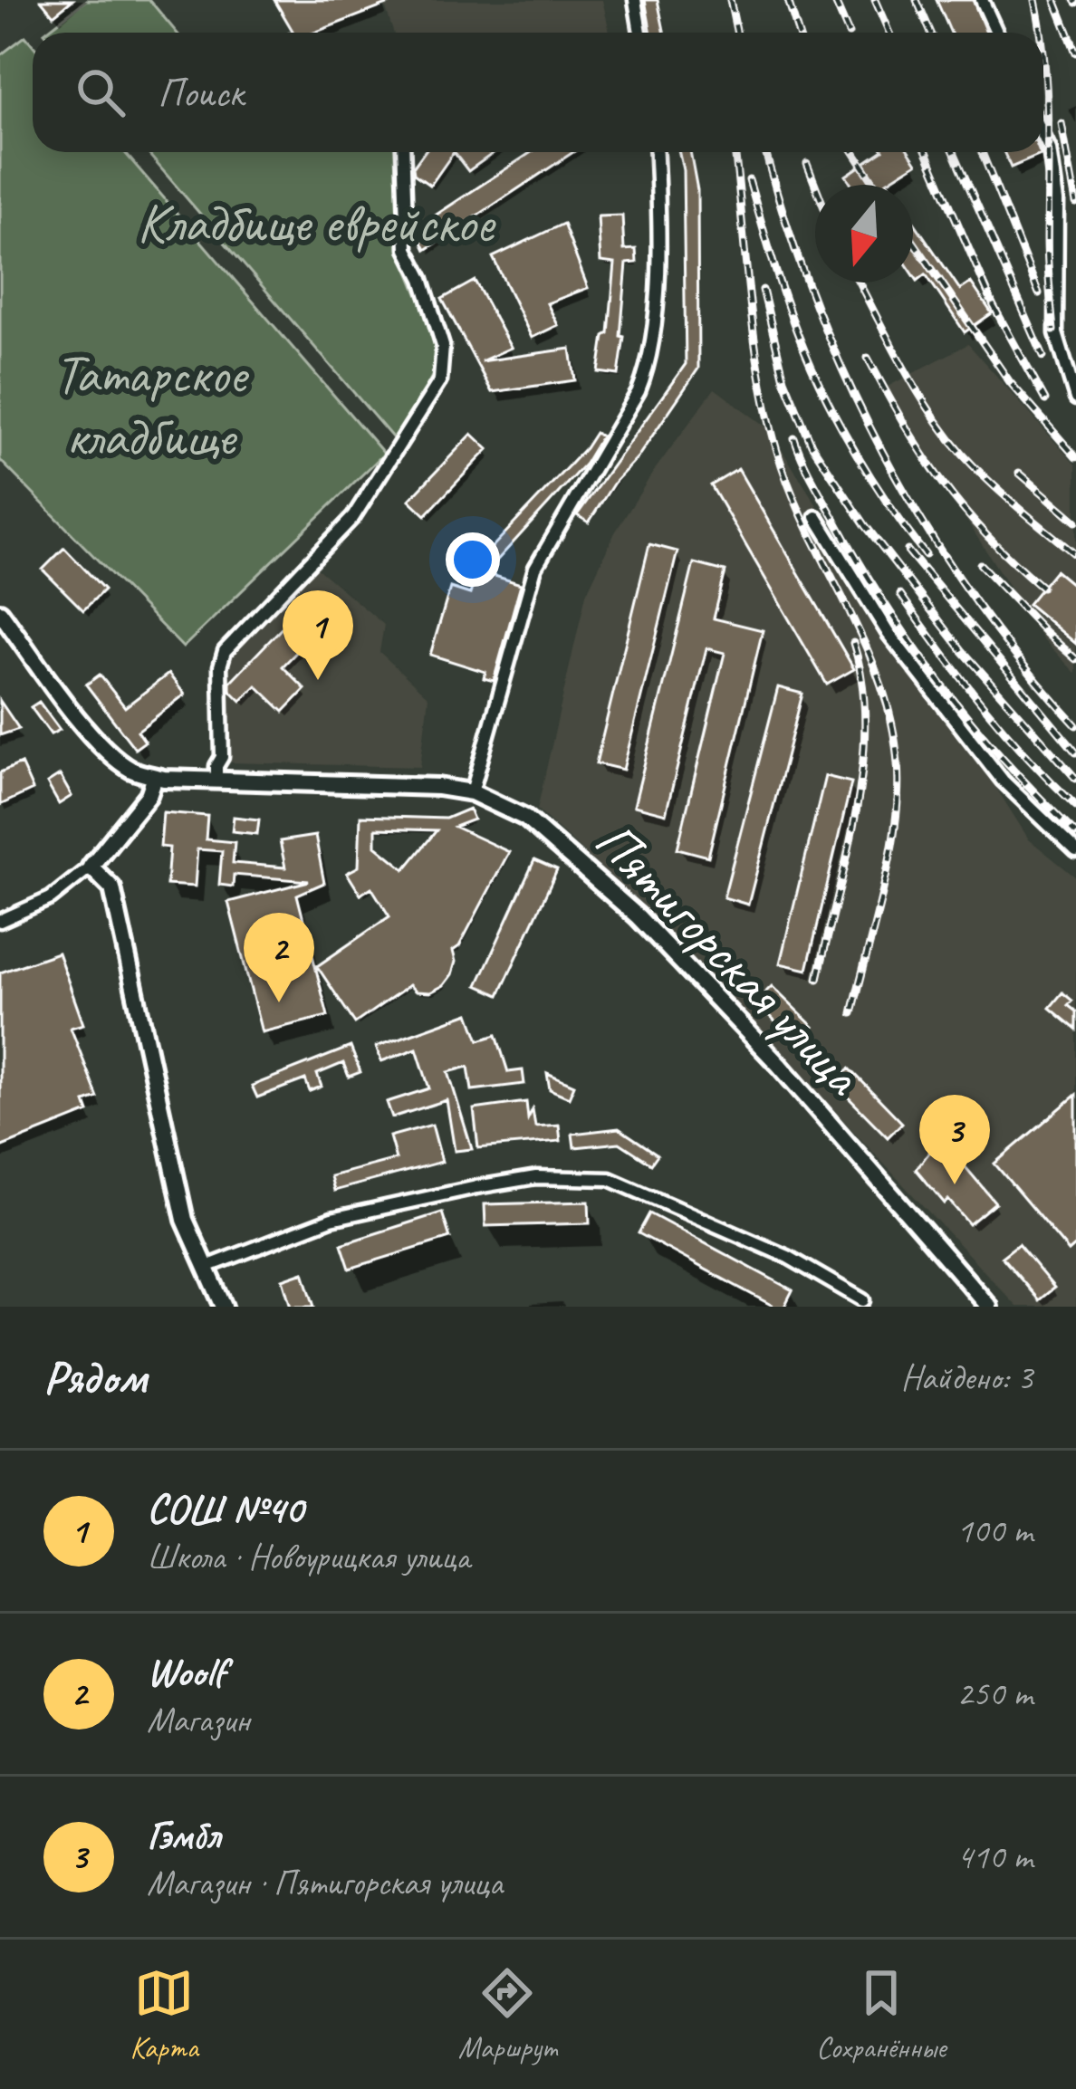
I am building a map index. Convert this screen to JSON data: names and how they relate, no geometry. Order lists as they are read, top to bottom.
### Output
{
  "streets": {
    "main road": ["Пятигорская улица"]
  },
  "parks": ["Кладбище еврейское", "Татарское кладбище"],
  "north": "bottom",
  "page": {
    "search": "Поиск",
    "pins": ["1", "2", "3"],
    "heading": ["Рядом", "Найдено: 3"],
    "list": [
      {
        "mark": "1",
        "name": "СОШ №40",
        "note": "Школа · Новоурицкая улица",
        "value": "100 m"
      },
      {
        "mark": "2",
        "name": "Woolf",
        "note": "Магазин",
        "value": "250 m"
      },
      {
        "mark": "3",
        "name": "Гэмбл",
        "note": "Магазин · Пятигорская улица",
        "value": "410 m"
      }
    ],
    "nav": ["Карта", "Маршрут", "Сохранённые"]
  }
}
